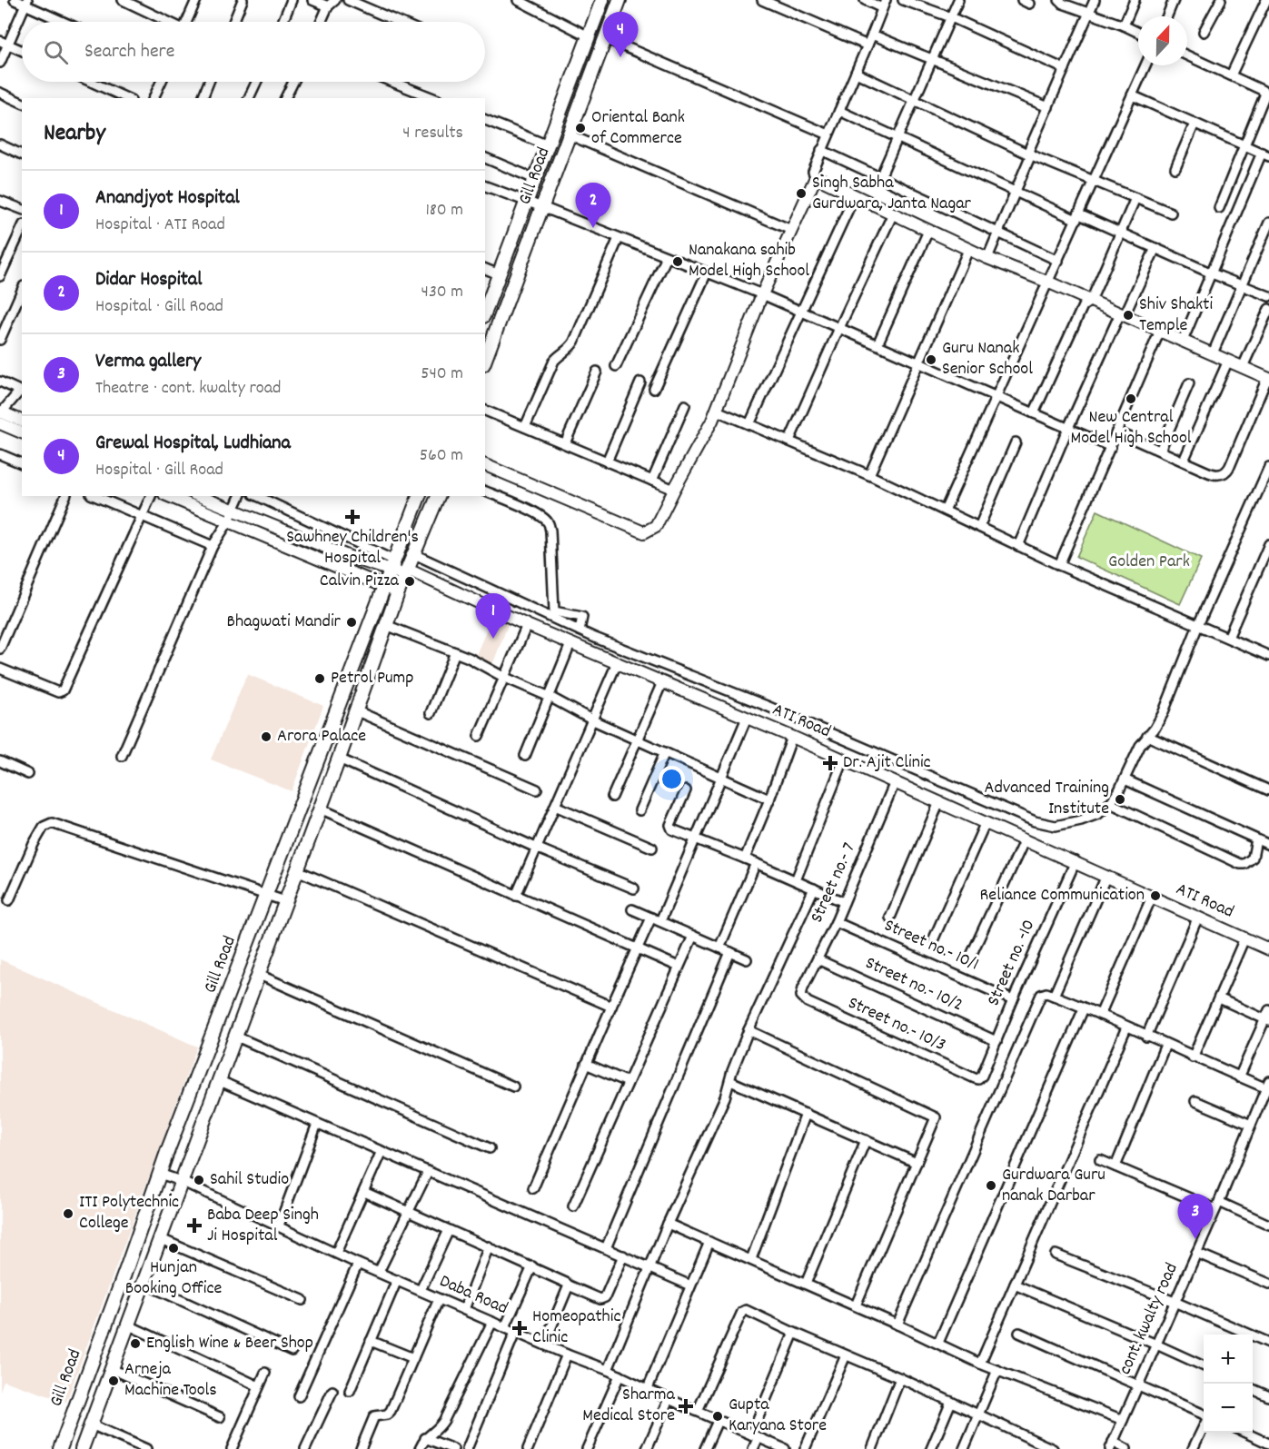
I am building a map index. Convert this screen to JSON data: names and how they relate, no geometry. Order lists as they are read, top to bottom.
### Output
{
  "streets": {
    "main road": ["Gill Road"],
    "street": [
      "ATI Road",
      "Street no.- 7",
      "Street no.- 10/1",
      "Street no. -10",
      "Street no.- 10/2",
      "Street no.- 10/3",
      "Daba Road",
      "cont. kwalty road"
    ]
  },
  "crossings": [
    ["Gill Road", "ATI Road"],
    ["Gill Road", "Daba Road"],
    ["ATI Road", "Street no.- 7"],
    ["ATI Road", "Street no. -10"],
    ["Street no.- 7", "Street no.- 10/1"],
    ["Street no.- 7", "Street no.- 10/2"],
    ["Street no.- 7", "Street no.- 10/3"],
    ["Street no.- 10/1", "Street no. -10"],
    ["Street no. -10", "Street no.- 10/2"],
    ["Street no. -10", "Street no.- 10/3"]
  ],
  "parks": ["Golden Park"],
  "places": {
    "other": [
      "Oriental Bank of Commerce",
      "Singh Sabha Gurdwara, Janta Nagar",
      "Nanakana sahib Model High School",
      "Shiv Shakti Temple",
      "Guru Nanak Senior School",
      "New Central Model High School",
      "Calvin Pizza",
      "Bhagwati Mandir",
      "Petrol Pump",
      "Arora Palace",
      "Advanced Training Institute",
      "Reliance Communication",
      "Sahil Studio",
      "Gurdwara Guru nanak Darbar",
      "ITI Polytechnic College",
      "Hunjan Booking Office",
      "English Wine & Beer Shop",
      "Arneja Machine Tools",
      "Gupta Karyana Store"
    ],
    "health": [
      "Sawhney Children's Hospital",
      "Dr. Ajit Clinic",
      "Baba Deep Singh Ji Hospital",
      "Homeopathic Clinic",
      "Sharma Medical Store"
    ]
  },
  "north": "top",
  "page": {
    "pins": [
      "4",
      "2",
      "1",
      "3"
    ],
    "search": "Search here",
    "heading": ["Nearby", "4 results"],
    "list": [
      {
        "mark": "1",
        "name": "Anandjyot Hospital",
        "note": "Hospital · ATI Road",
        "value": "180 m"
      },
      {
        "mark": "2",
        "name": "Didar Hospital",
        "note": "Hospital · Gill Road",
        "value": "430 m"
      },
      {
        "mark": "3",
        "name": "Verma gallery",
        "note": "Theatre · cont. kwalty road",
        "value": "540 m"
      },
      {
        "mark": "4",
        "name": "Grewal Hospital, Ludhiana",
        "note": "Hospital · Gill Road",
        "value": "560 m"
      }
    ],
    "map_buttons": ["+", "−"]
  }
}
